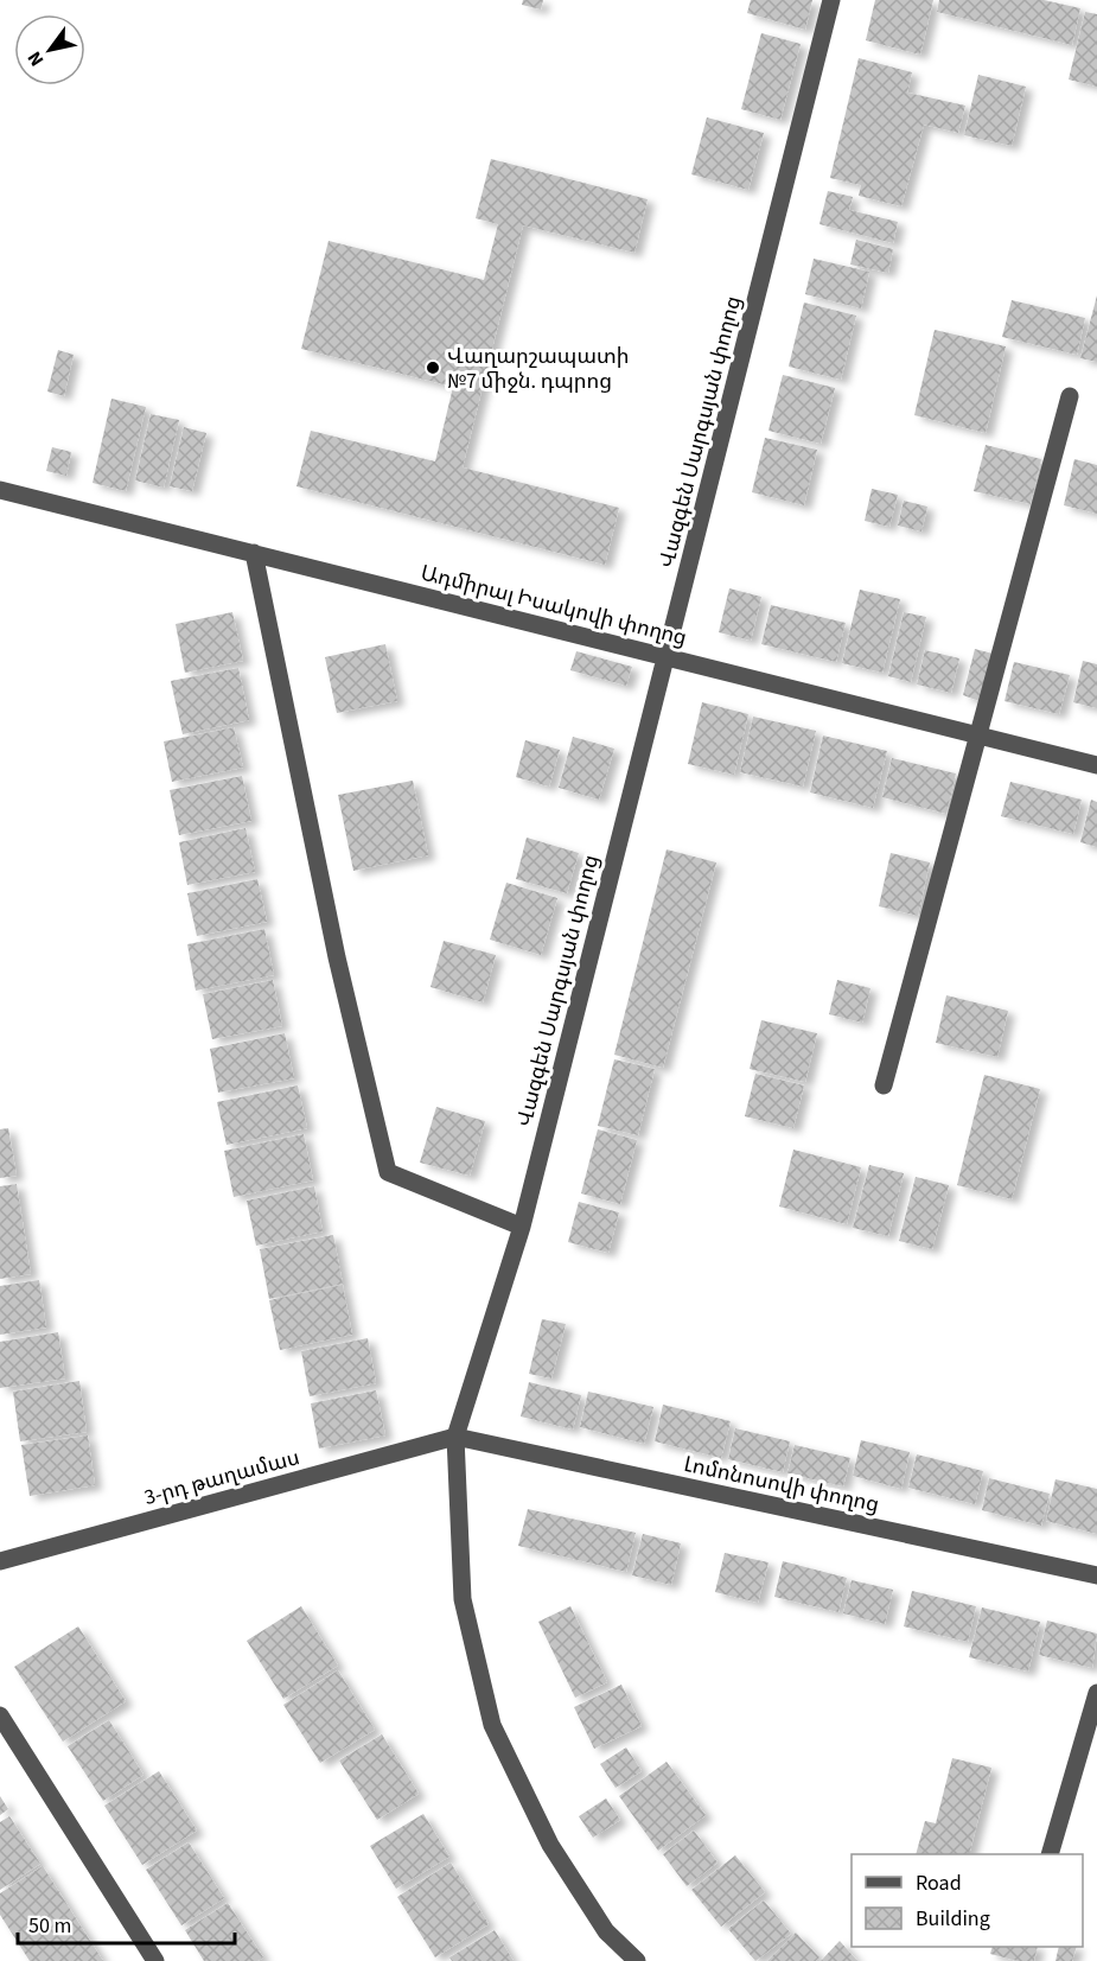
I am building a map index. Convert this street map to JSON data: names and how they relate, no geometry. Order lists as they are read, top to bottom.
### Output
{
  "streets": {
    "street": [
      "Վազգեն Սարգսյան փողոց",
      "Ադմիրալ Իսակովի փողոց",
      "3-րդ թաղամաս",
      "Լոմոնոսովի փողոց"
    ]
  },
  "crossings": [
    ["Վազգեն Սարգսյան փողոց", "Ադմիրալ Իսակովի փողոց"],
    ["Վազգեն Սարգսյան փողոց", "3-րդ թաղամաս"],
    ["Վազգեն Սարգսյան փողոց", "Լոմոնոսովի փողոց"],
    ["3-րդ թաղամաս", "Լոմոնոսովի փողոց"]
  ],
  "places": ["Վաղարշապատի №7 միջն. դպրոց"],
  "legend": ["Road", "Building"],
  "scale_bar": "50 m",
  "north": "bottom left"
}
